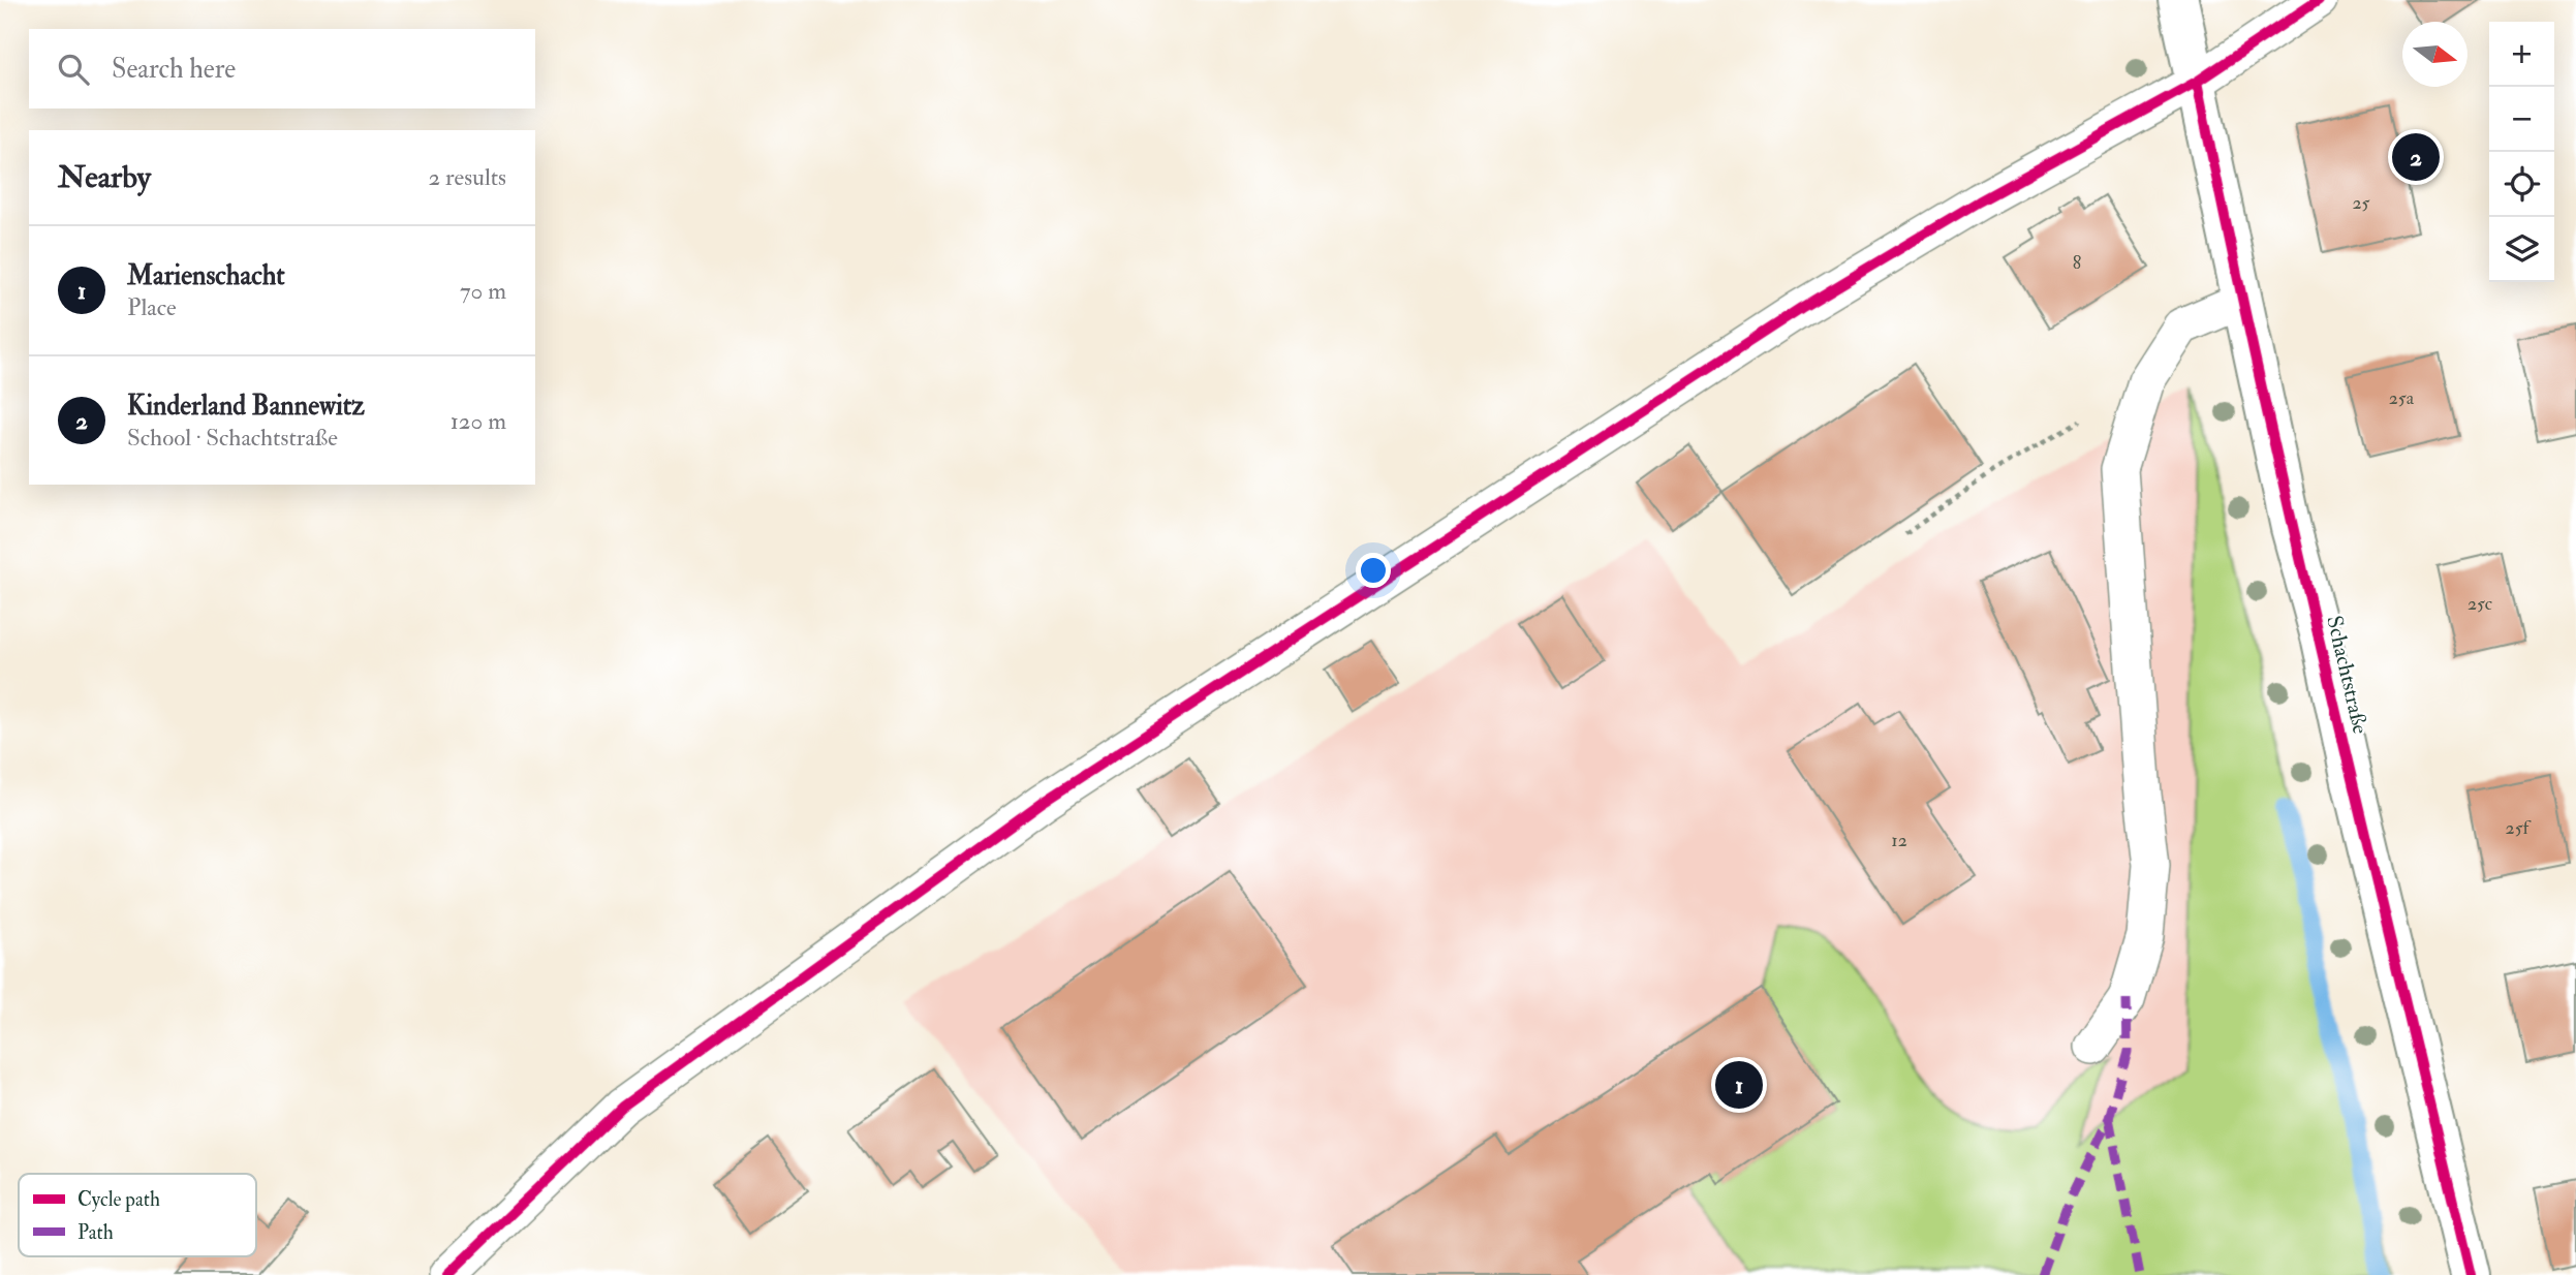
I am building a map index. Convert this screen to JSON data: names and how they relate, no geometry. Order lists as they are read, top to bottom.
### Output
{
  "streets": {
    "street": ["Schachtstraße"]
  },
  "house_numbers": [
    "25",
    "8",
    "25a",
    "25c",
    "25f",
    "12"
  ],
  "legend": ["Cycle path", "Path"],
  "north": "right",
  "page": {
    "map_buttons": ["+", "−"],
    "search": "Search here",
    "pins": ["2", "1"],
    "heading": ["Nearby", "2 results"],
    "list": [
      {
        "mark": "1",
        "name": "Marienschacht",
        "note": "Place",
        "value": "70 m"
      },
      {
        "mark": "2",
        "name": "Kinderland Bannewitz",
        "note": "School · Schachtstraße",
        "value": "120 m"
      }
    ]
  }
}
